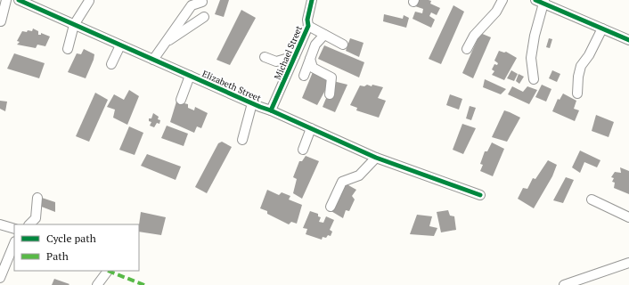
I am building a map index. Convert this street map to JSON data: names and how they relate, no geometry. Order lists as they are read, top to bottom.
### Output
{
  "streets": {
    "street": ["Michael Street", "Elizabeth Street"]
  },
  "crossings": [
    ["Michael Street", "Elizabeth Street"]
  ],
  "legend": ["Cycle path", "Path"]
}
